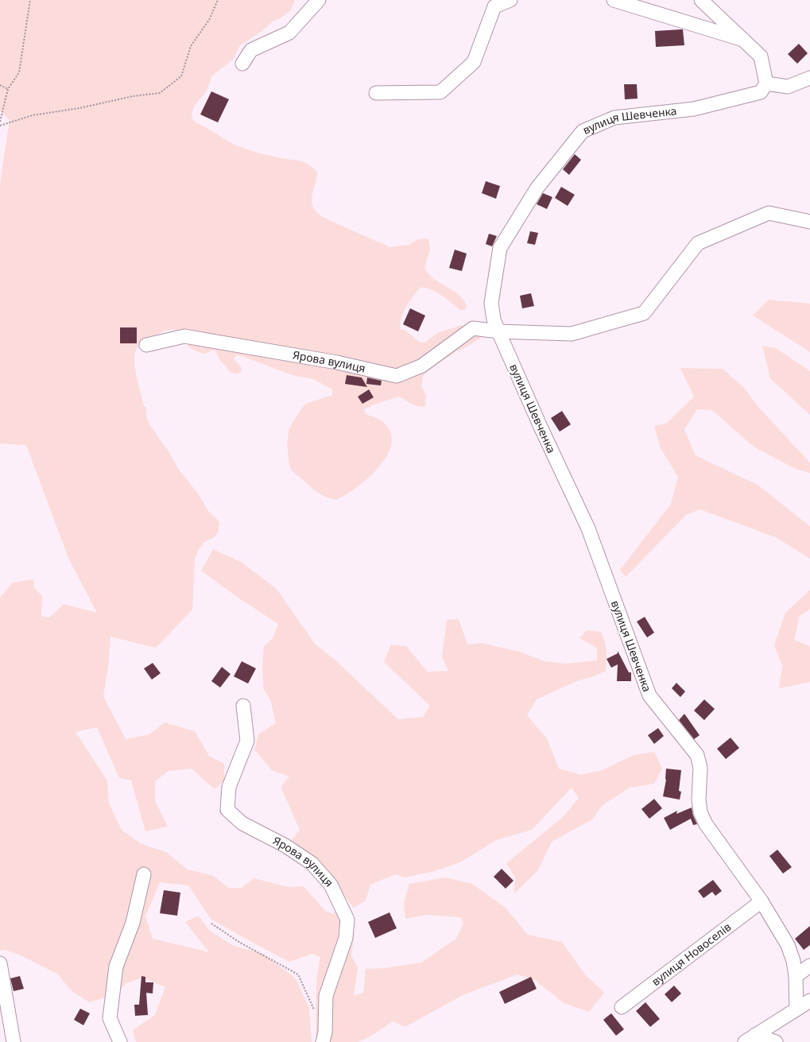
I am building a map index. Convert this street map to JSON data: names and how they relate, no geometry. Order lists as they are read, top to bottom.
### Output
{
  "streets": {
    "street": ["вулиця Шевченка", "Ярова вулиця", "вулиця Новоселів"]
  },
  "crossings": [
    ["вулиця Шевченка", "Ярова вулиця"],
    ["вулиця Шевченка", "вулиця Новоселів"]
  ]
}
